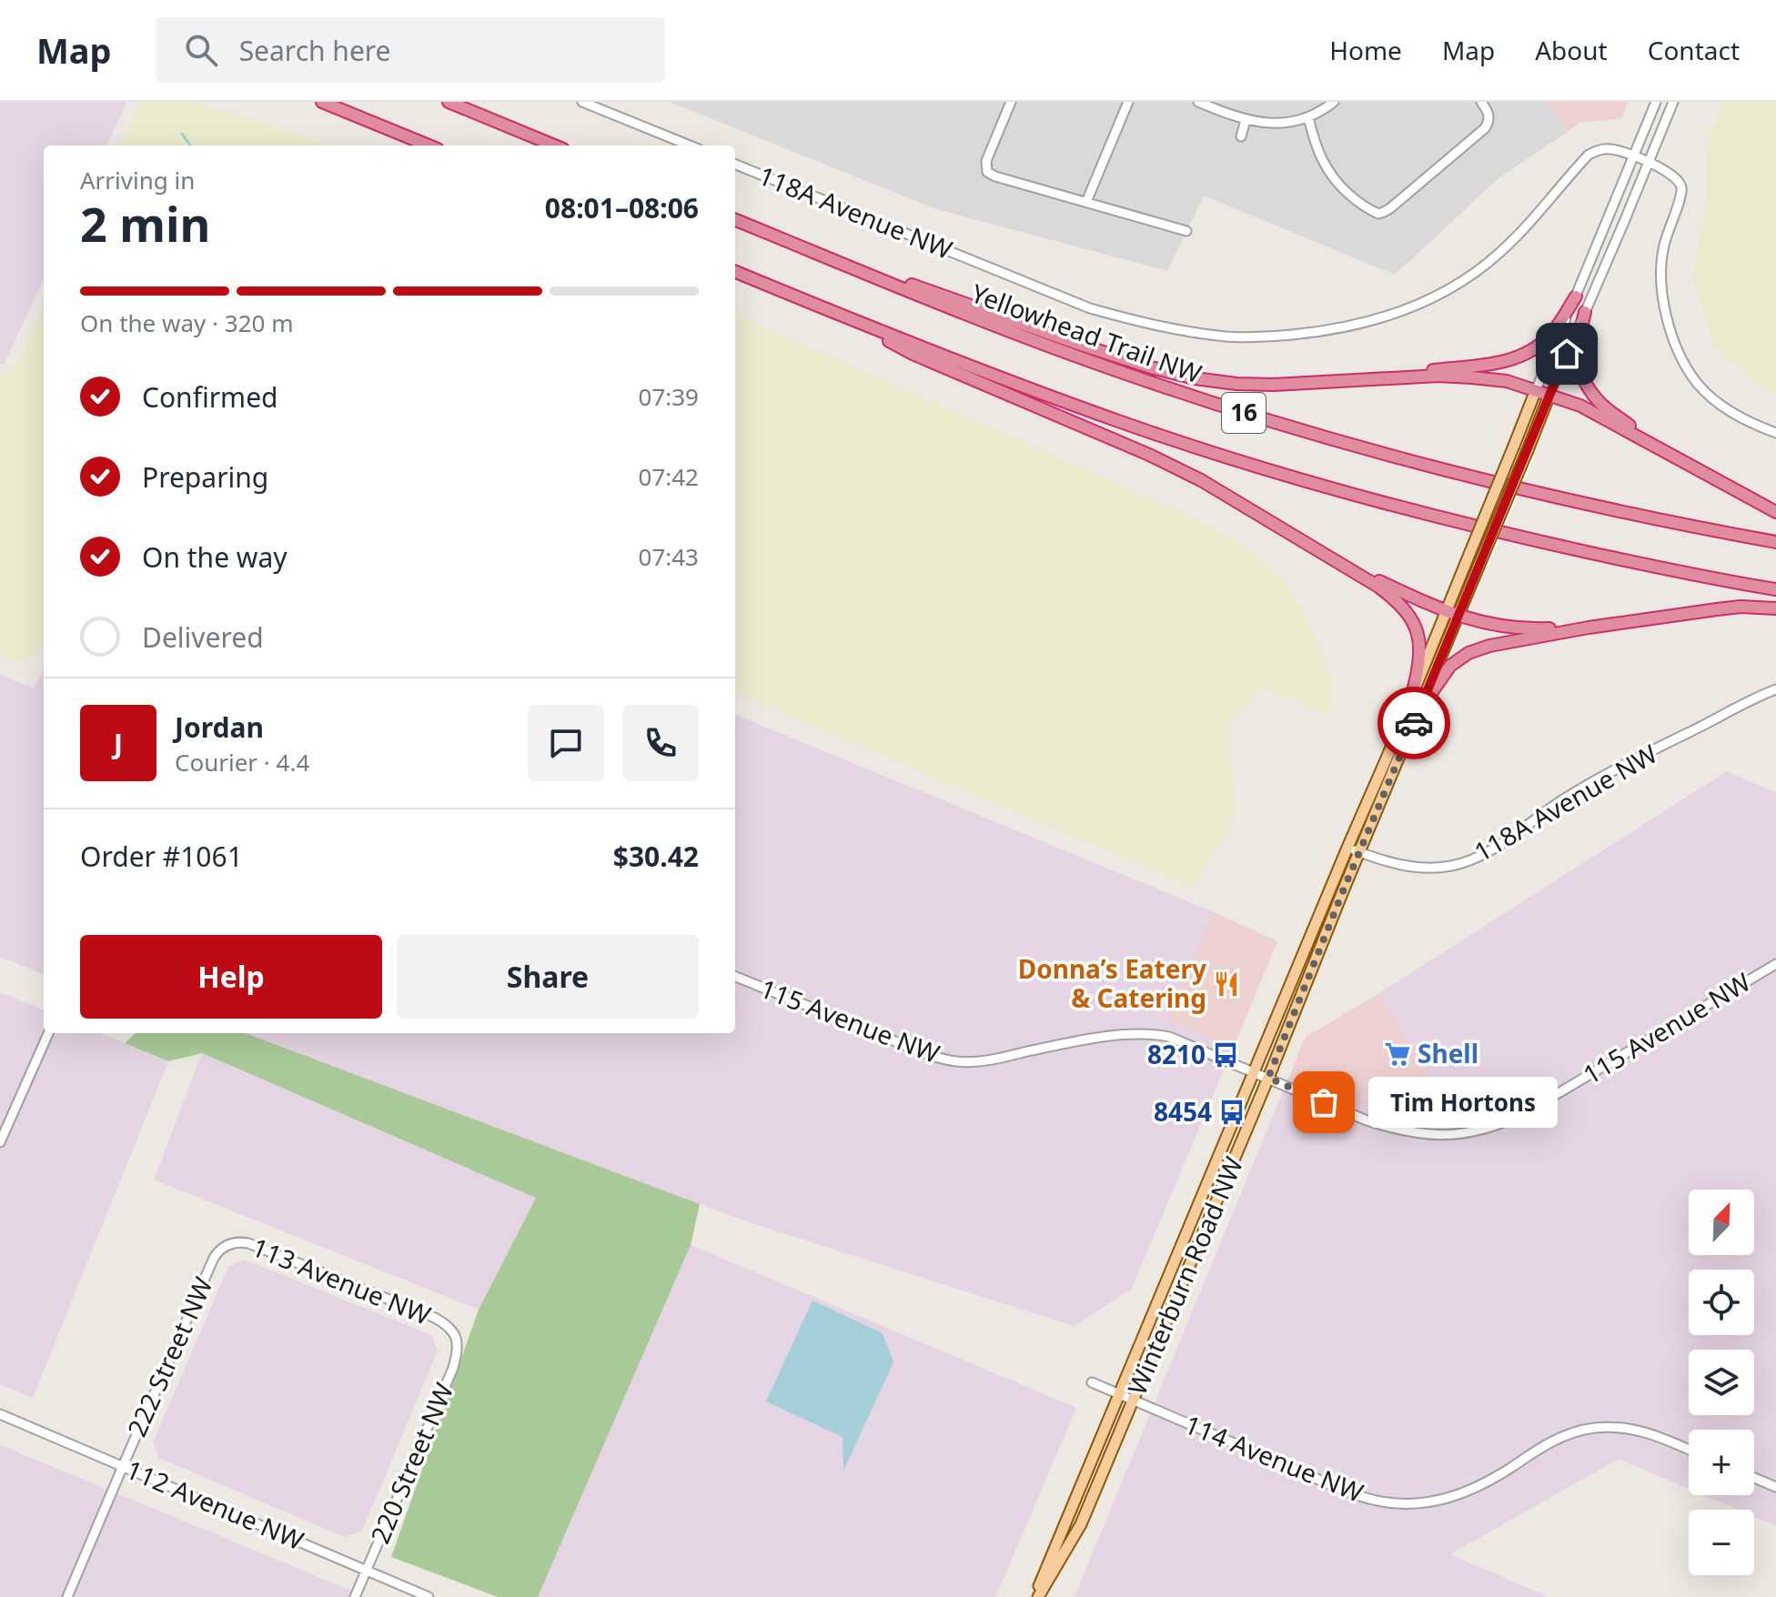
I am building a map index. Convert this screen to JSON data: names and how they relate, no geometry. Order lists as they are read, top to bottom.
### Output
{
  "streets": {
    "highway": ["Yellowhead Trail NW", "16"],
    "main road": ["Winterburn Road NW"],
    "street": [
      "118A Avenue NW",
      "115 Avenue NW",
      "113 Avenue NW",
      "222 Street NW",
      "114 Avenue NW",
      "220 Street NW",
      "112 Avenue NW"
    ]
  },
  "crossings": [
    ["118A Avenue NW", "Winterburn Road NW"],
    ["115 Avenue NW", "Winterburn Road NW"],
    ["Winterburn Road NW", "114 Avenue NW"],
    ["113 Avenue NW", "222 Street NW"],
    ["113 Avenue NW", "220 Street NW"],
    ["222 Street NW", "112 Avenue NW"],
    ["220 Street NW", "112 Avenue NW"]
  ],
  "places": {
    "restaurant": ["Donna’s Eatery & Catering"],
    "supermarket": ["Shell"],
    "bus stop": ["8210", "8454"],
    "other": ["Tim Hortons"]
  },
  "north": "top right",
  "page": {
    "header": "Map",
    "search": "Search here",
    "nav": [
      "Home",
      "Map",
      "About",
      "Contact"
    ],
    "heading": ["2 min", "Arriving in", "08:01–08:06"],
    "panel": [
      "Jordan",
      "Courier · 4.4",
      "Order #1061",
      "$30.42"
    ],
    "bar": "On the way · 320 m",
    "list": [
      ["Confirmed", "07:39"],
      ["Preparing", "07:42"],
      ["On the way", "07:43"],
      "Delivered"
    ],
    "round": "J",
    "buttons": ["Help", "Share"],
    "bubble": "Tim Hortons",
    "map_buttons": ["+", "−"]
  }
}
